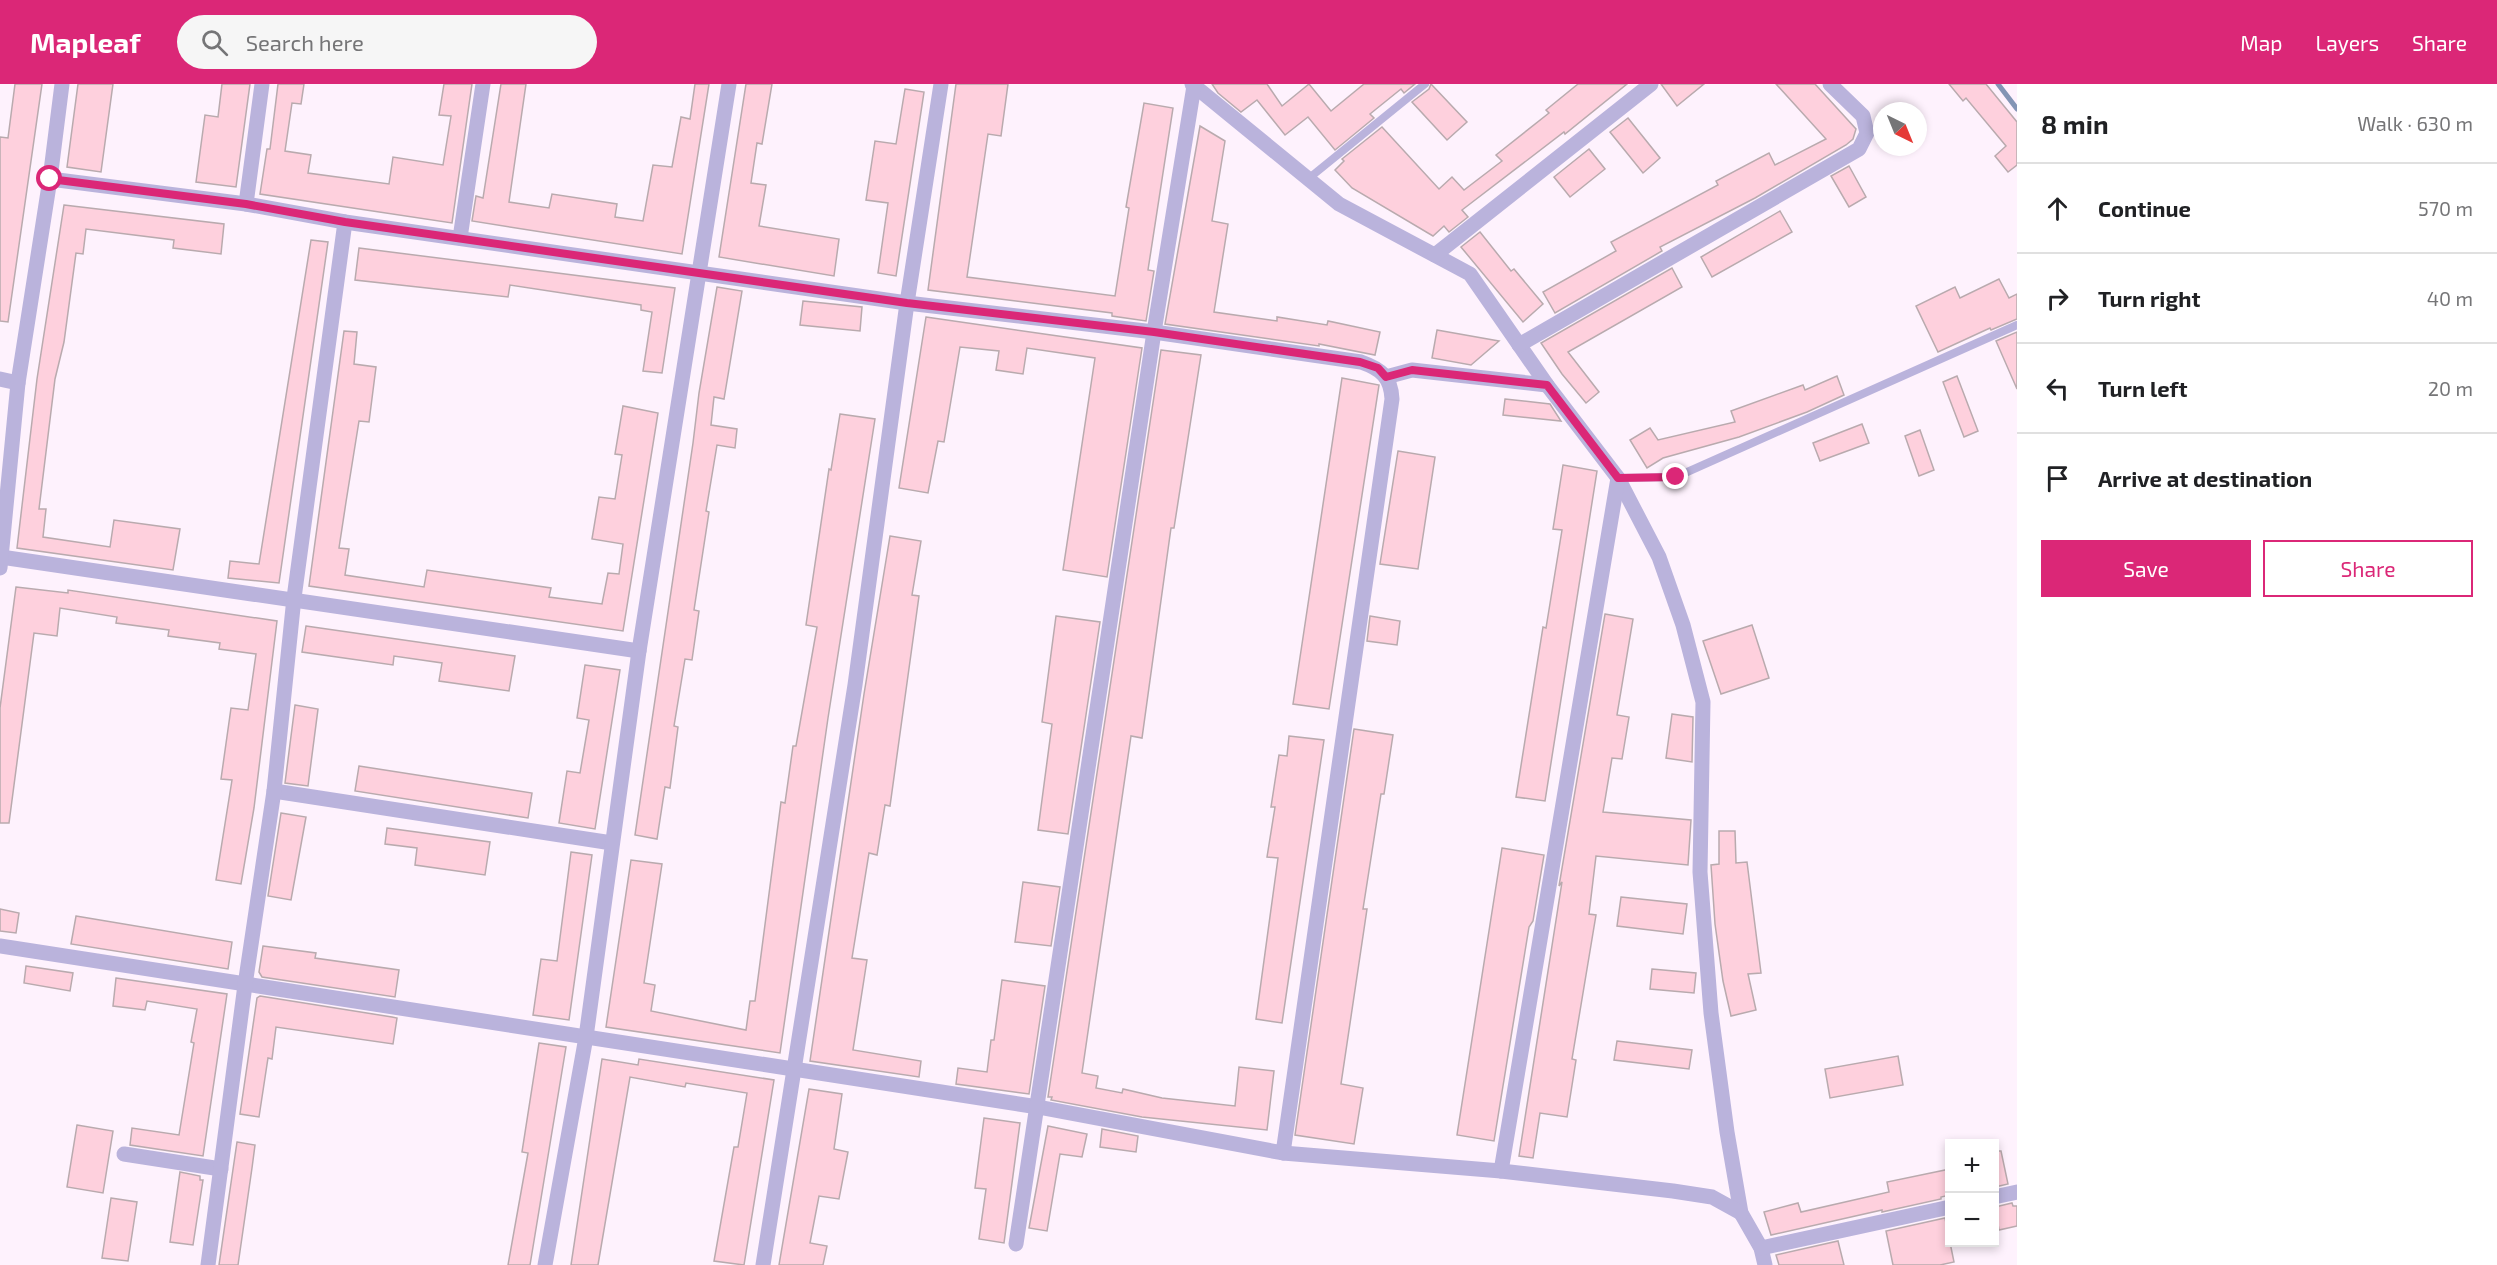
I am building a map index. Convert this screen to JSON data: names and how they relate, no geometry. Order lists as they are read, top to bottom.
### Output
{
  "north": "bottom right",
  "page": {
    "header": "Mapleaf",
    "search": "Search here",
    "nav": ["Map", "Layers", "Share"],
    "heading": ["8 min", "Walk · 630 m"],
    "list": [
      ["Continue", "570 m"],
      ["Turn right", "40 m"],
      ["Turn left", "20 m"],
      "Arrive at destination"
    ],
    "buttons": ["Save", "Share"],
    "map_buttons": ["+", "−"]
  }
}
